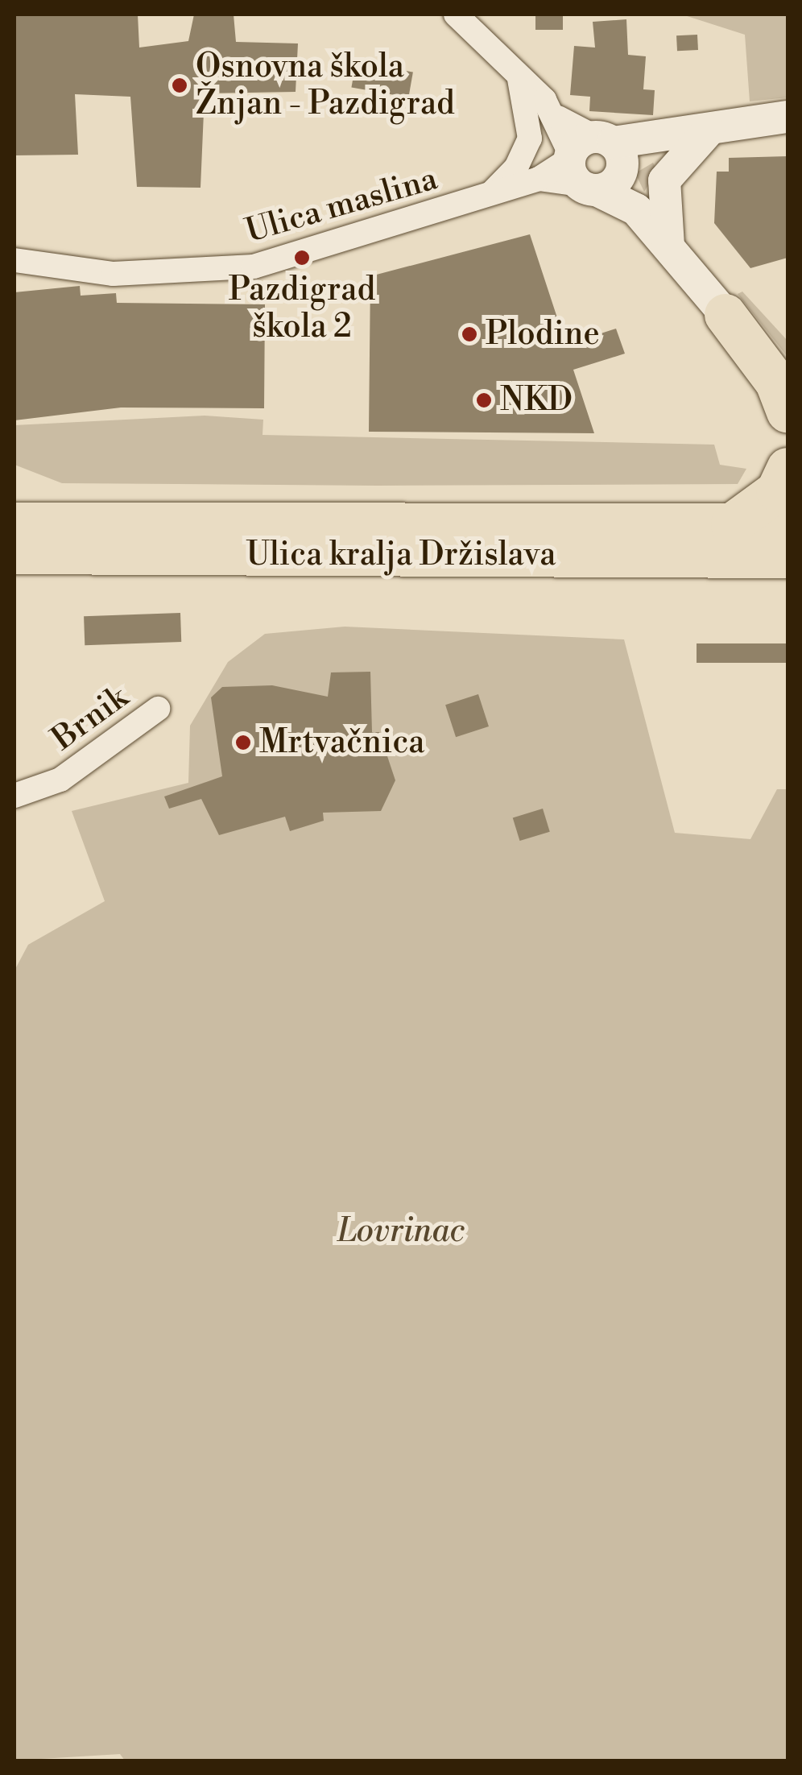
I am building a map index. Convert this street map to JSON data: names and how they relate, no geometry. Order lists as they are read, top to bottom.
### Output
{
  "streets": {
    "highway": ["Ulica kralja Držislava"],
    "street": ["Ulica maslina", "Brnik"]
  },
  "parks": ["Lovrinac"],
  "places": [
    "Osnovna škola Žnjan - Pazdigrad",
    "Pazdigrad škola 2",
    "Plodine",
    "NKD",
    "Mrtvačnica"
  ]
}
